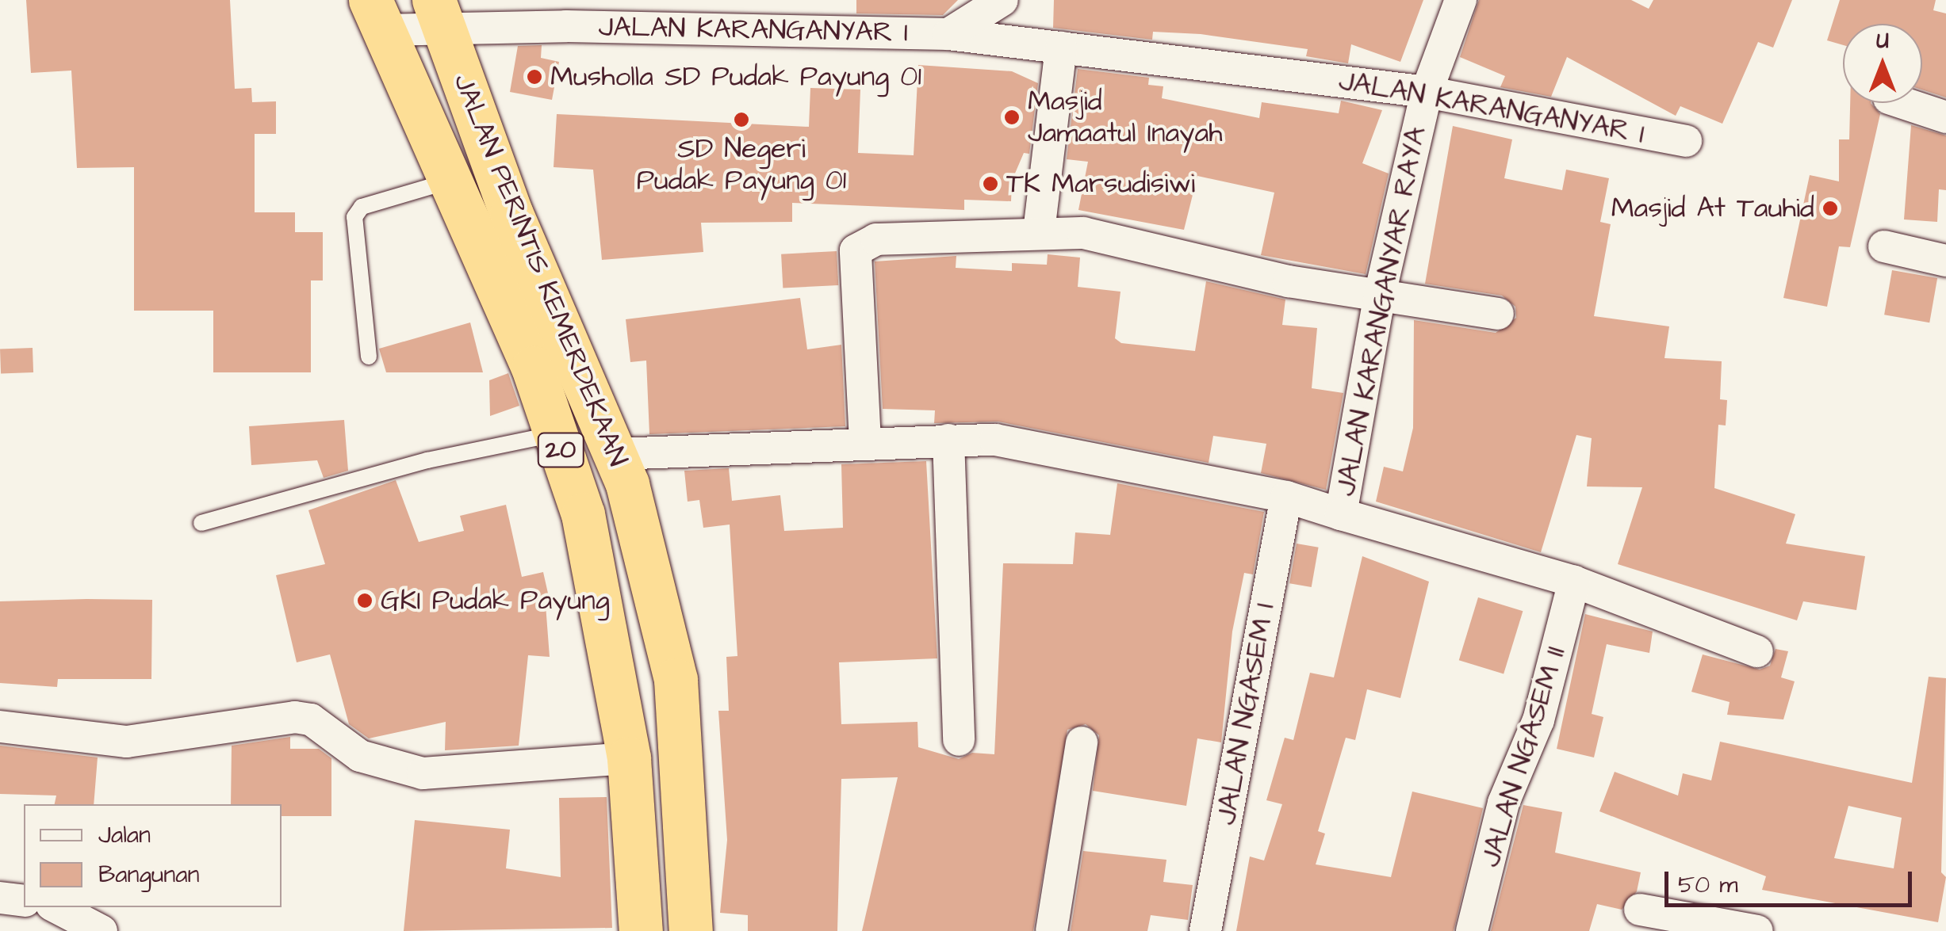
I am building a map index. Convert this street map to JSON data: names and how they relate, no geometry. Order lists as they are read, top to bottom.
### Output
{
  "streets": {
    "highway": ["JALAN PERINTIS KEMERDEKAAN", "20"],
    "street": [
      "JALAN KARANGANYAR I",
      "JALAN KARANGANYAR RAYA",
      "JALAN NGASEM I",
      "JALAN NGASEM II"
    ]
  },
  "crossings": [
    ["JALAN KARANGANYAR I", "JALAN PERINTIS KEMERDEKAAN"],
    ["JALAN KARANGANYAR I", "JALAN KARANGANYAR RAYA"],
    ["JALAN PERINTIS KEMERDEKAAN", "JALAN KARANGANYAR RAYA"],
    ["JALAN KARANGANYAR RAYA", "JALAN NGASEM I"]
  ],
  "places": [
    "Musholla SD Pudak Payung 01",
    "Masjid Jamaatul Inayah",
    "SD Negeri Pudak Payung 01",
    "TK Marsudisiwi",
    "Masjid At Tauhid",
    "GKI Pudak Payung"
  ],
  "legend": ["Jalan", "Bangunan"],
  "scale_bar": "50 m",
  "north": "top"
}
